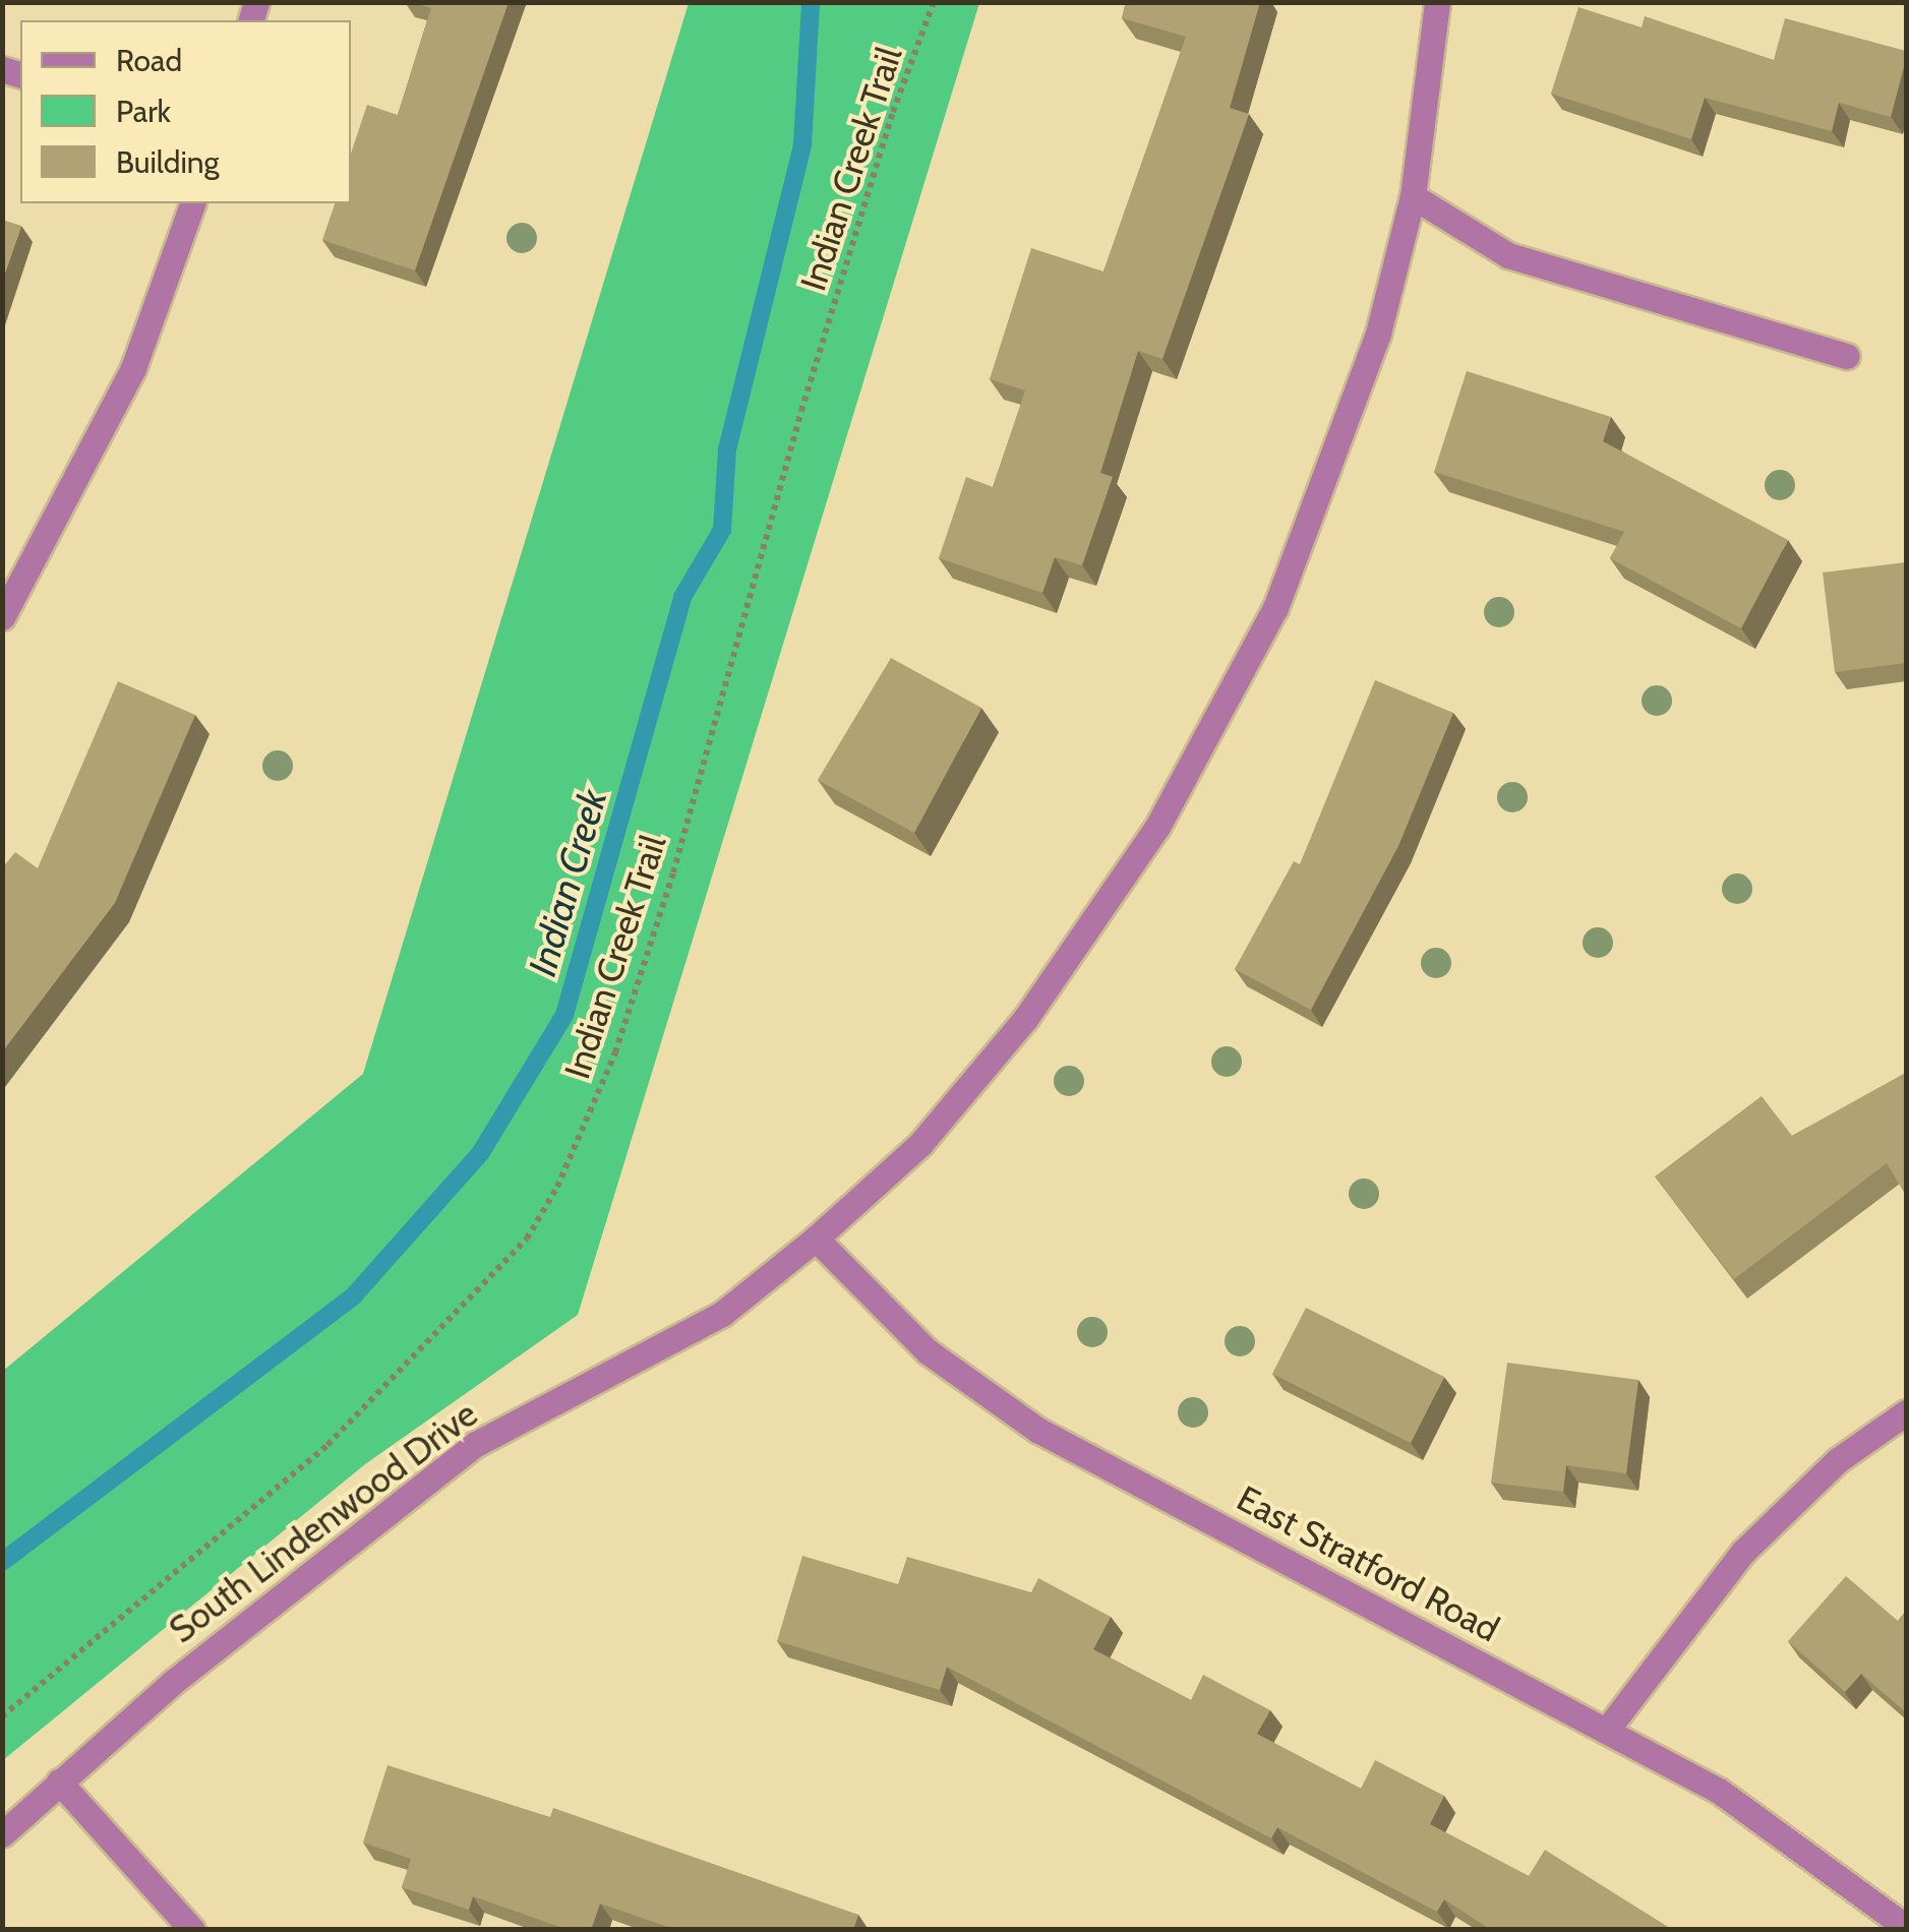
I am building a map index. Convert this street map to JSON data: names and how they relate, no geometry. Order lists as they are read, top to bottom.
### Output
{
  "streets": {
    "street": ["South Lindenwood Drive", "East Stratford Road"],
    "path": ["Indian Creek Trail"]
  },
  "crossings": [
    ["South Lindenwood Drive", "East Stratford Road"]
  ],
  "water": ["Indian Creek"],
  "legend": ["Road", "Park", "Building"]
}
